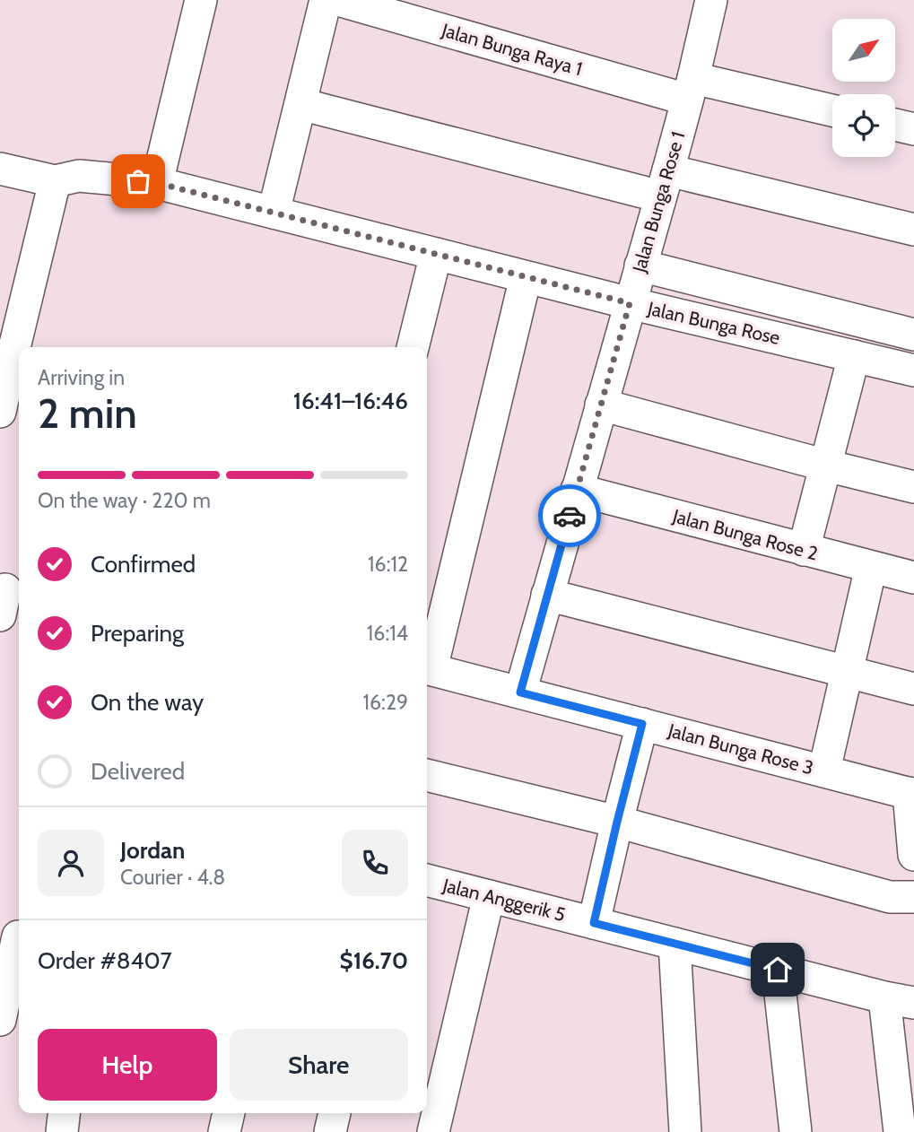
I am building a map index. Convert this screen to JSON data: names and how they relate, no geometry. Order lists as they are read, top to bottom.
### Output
{
  "streets": {
    "street": [
      "Jalan Bunga Raya 1",
      "Jalan Bunga Rose 1",
      "Jalan Bunga Rose",
      "Jalan Bunga Rose 2",
      "Jalan Bunga Rose 3",
      "Jalan Anggerik 5"
    ]
  },
  "crossings": [
    ["Jalan Bunga Raya 1", "Jalan Bunga Rose 1"],
    ["Jalan Bunga Rose 1", "Jalan Bunga Rose"],
    ["Jalan Bunga Rose 1", "Jalan Bunga Rose 2"],
    ["Jalan Bunga Rose 1", "Jalan Bunga Rose 3"]
  ],
  "north": "top right",
  "page": {
    "heading": ["2 min", "Arriving in", "16:41–16:46"],
    "panel": [
      "Jordan",
      "Courier · 4.8",
      "Order #8407",
      "$16.70"
    ],
    "bar": "On the way · 220 m",
    "list": [
      ["Confirmed", "16:12"],
      ["Preparing", "16:14"],
      ["On the way", "16:29"],
      "Delivered"
    ],
    "buttons": ["Help", "Share"]
  }
}
